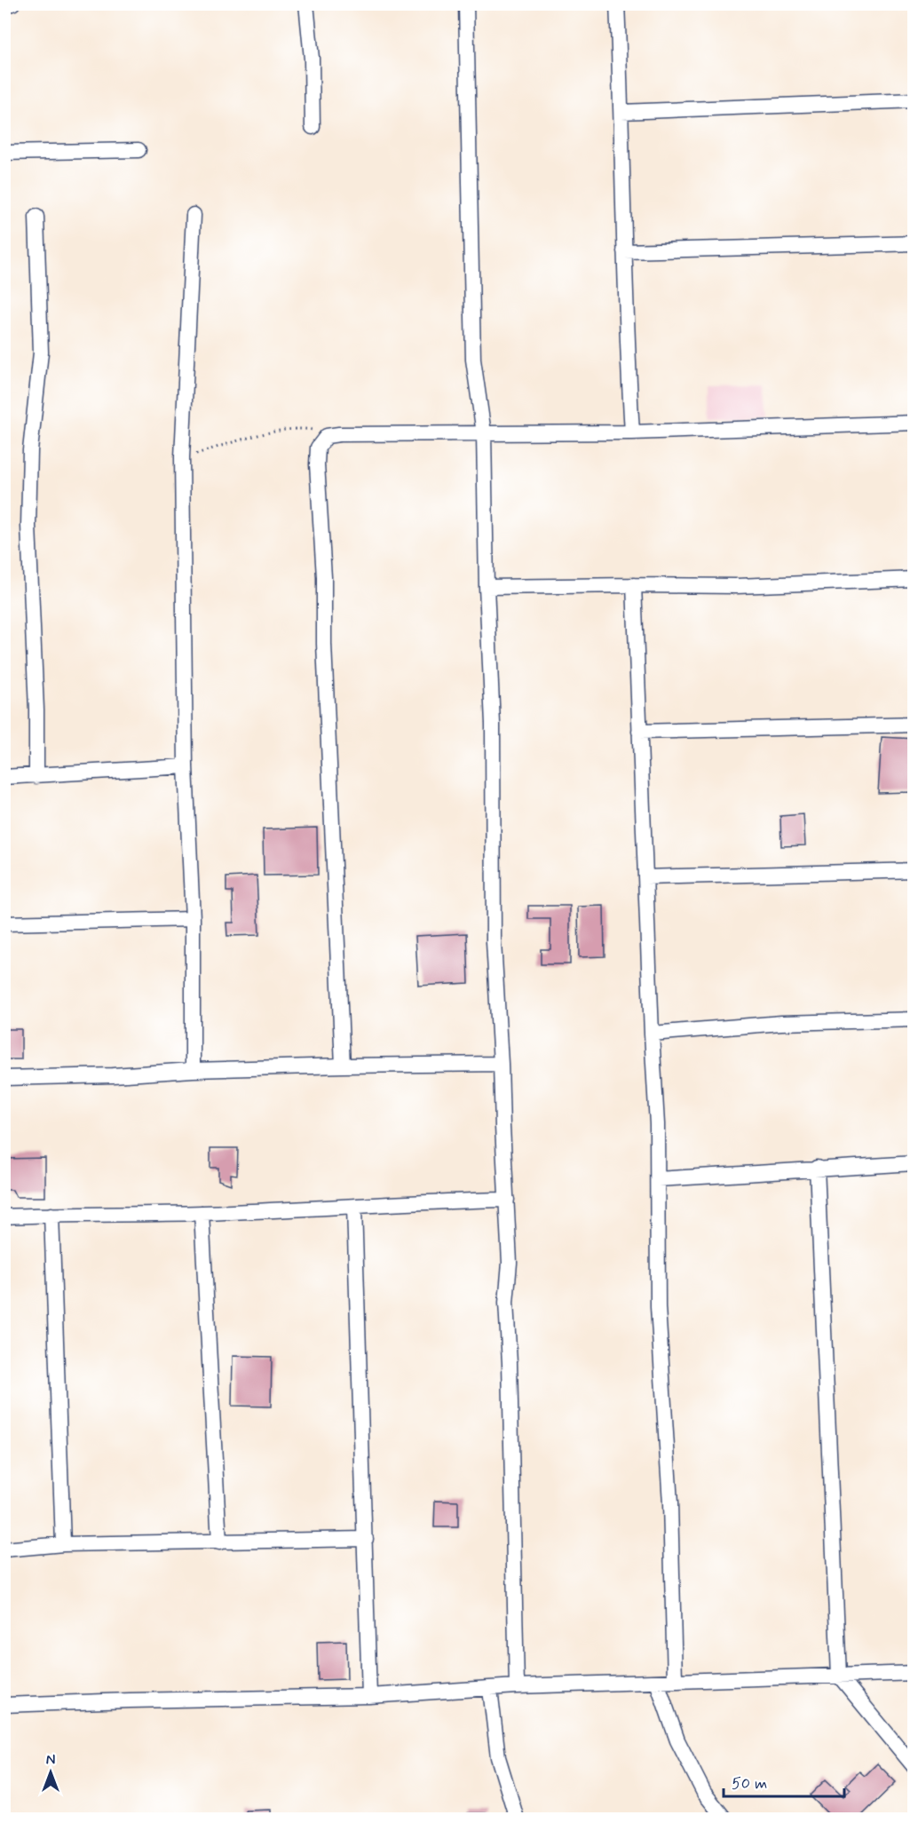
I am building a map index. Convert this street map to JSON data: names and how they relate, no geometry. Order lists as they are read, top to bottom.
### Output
{
  "scale_bar": "50 m",
  "north": "top"
}
